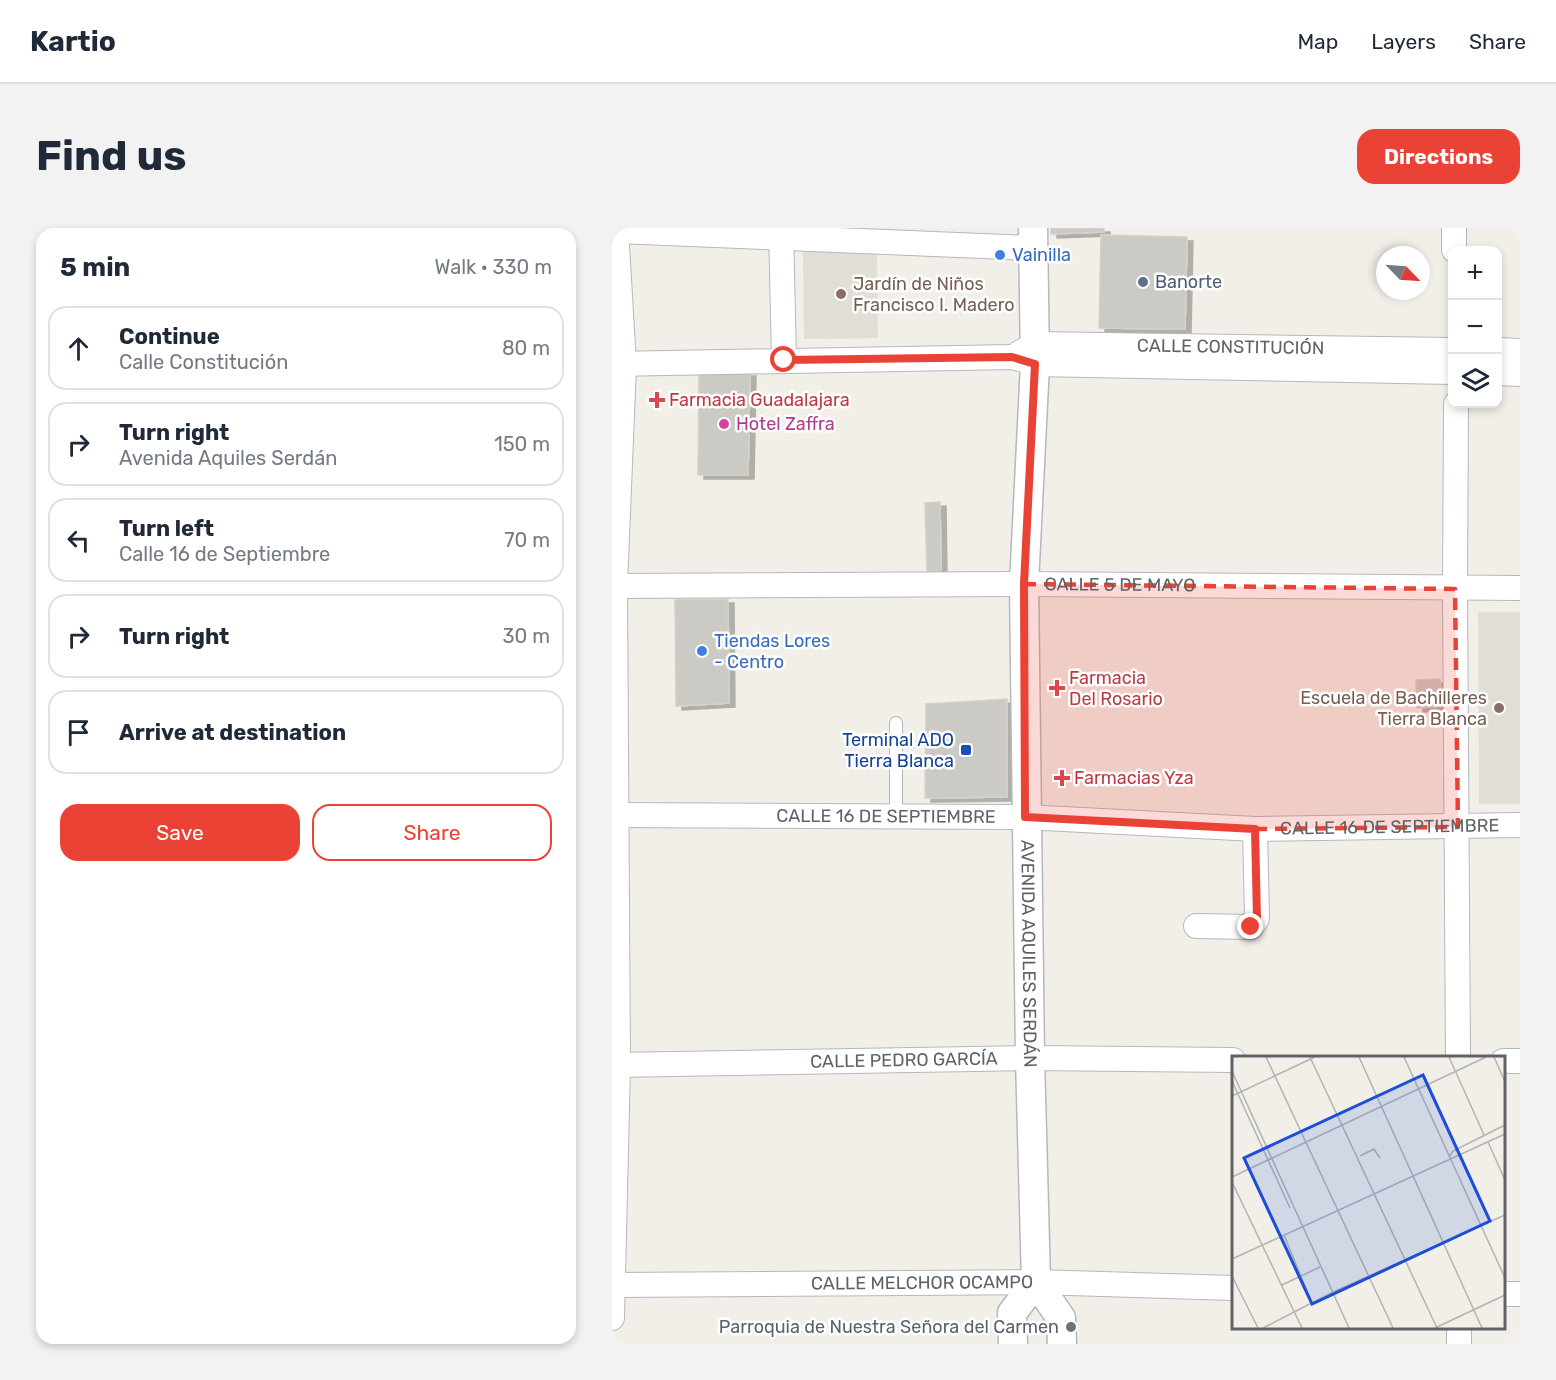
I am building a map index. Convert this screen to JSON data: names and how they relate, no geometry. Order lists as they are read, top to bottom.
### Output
{
  "streets": {
    "street": [
      "CALLE CONSTITUCIÓN",
      "CALLE 5 DE MAYO",
      "CALLE 16 DE SEPTIEMBRE",
      "AVENIDA AQUILES SERDÁN",
      "CALLE PEDRO GARCÍA",
      "CALLE MELCHOR OCAMPO"
    ]
  },
  "crossings": [
    ["CALLE CONSTITUCIÓN", "AVENIDA AQUILES SERDÁN"],
    ["CALLE 5 DE MAYO", "AVENIDA AQUILES SERDÁN"],
    ["CALLE 16 DE SEPTIEMBRE", "AVENIDA AQUILES SERDÁN"],
    ["AVENIDA AQUILES SERDÁN", "CALLE PEDRO GARCÍA"],
    ["AVENIDA AQUILES SERDÁN", "CALLE MELCHOR OCAMPO"]
  ],
  "places": {
    "other": [
      "Vainilla",
      "Banorte",
      "Jardín de Niños Francisco I. Madero",
      "Hotel Zaffra",
      "Tiendas Lores - Centro",
      "Escuela de Bachilleres Tierra Blanca",
      "Parroquia de Nuestra Señora del Carmen"
    ],
    "health": ["Farmacia Guadalajara", "Farmacia Del Rosario", "Farmacias Yza"],
    "transit": ["Terminal ADO Tierra Blanca"]
  },
  "north": "bottom right",
  "page": {
    "header": "Kartio",
    "nav": ["Map", "Layers", "Share"],
    "buttons": [
      "Directions",
      ["Save", "Share"]
    ],
    "title": "Find us",
    "heading": ["5 min", "Walk · 330 m"],
    "map_buttons": ["+", "−"],
    "list": [
      ["Continue", "Calle Constitución", "80 m"],
      ["Turn right", "Avenida Aquiles Serdán", "150 m"],
      ["Turn left", "Calle 16 de Septiembre", "70 m"],
      ["Turn right", "30 m"],
      "Arrive at destination"
    ]
  }
}
